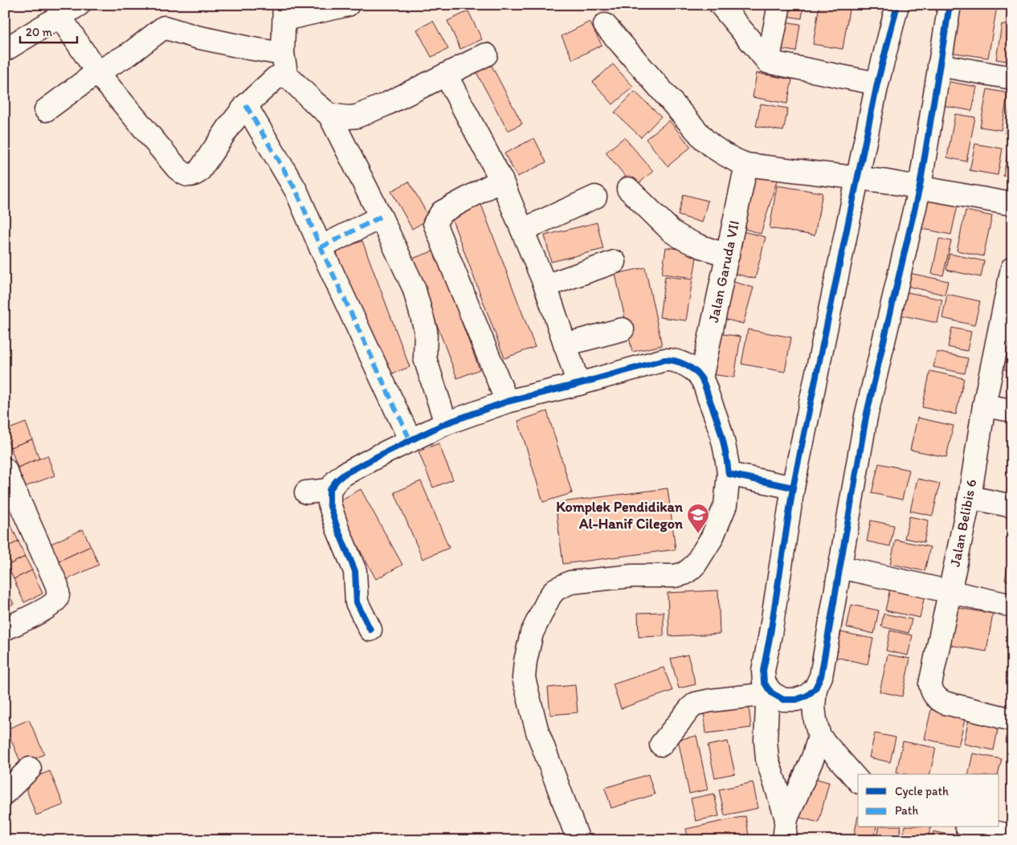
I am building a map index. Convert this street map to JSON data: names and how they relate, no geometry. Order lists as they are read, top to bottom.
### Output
{
  "streets": {
    "street": ["Jalan Garuda VII", "Jalan Belibis 6"]
  },
  "places": {
    "school or university": ["Komplek Pendidikan Al-Hanif Cilegon"]
  },
  "legend": ["Cycle path", "Path"],
  "scale_bar": "20 m"
}
